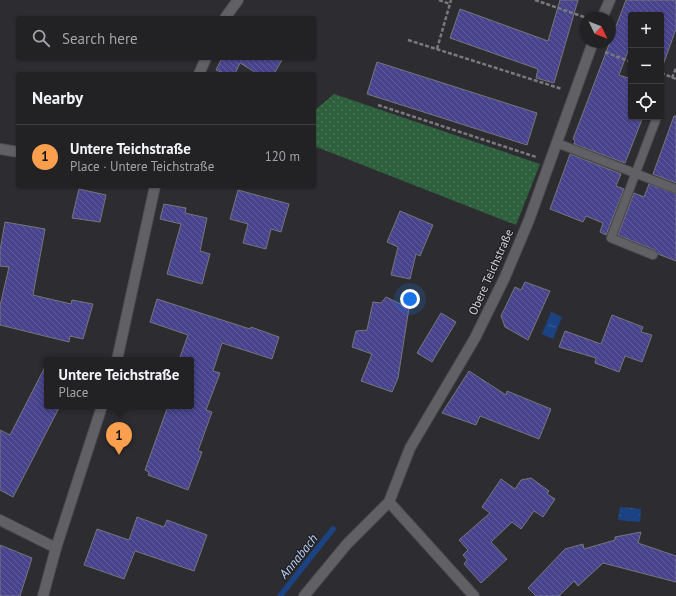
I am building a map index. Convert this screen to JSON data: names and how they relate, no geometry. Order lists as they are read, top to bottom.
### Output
{
  "streets": {
    "street": ["Obere Teichstraße"]
  },
  "water": ["Annabach"],
  "north": "bottom right",
  "page": {
    "map_buttons": ["+", "−"],
    "search": "Search here",
    "heading": "Nearby",
    "list": [
      {
        "mark": "1",
        "name": "Untere Teichstraße",
        "note": "Place · Untere Teichstraße",
        "value": "120 m"
      }
    ],
    "popup": ["Untere Teichstraße", "Place"],
    "pins": "1"
  }
}
